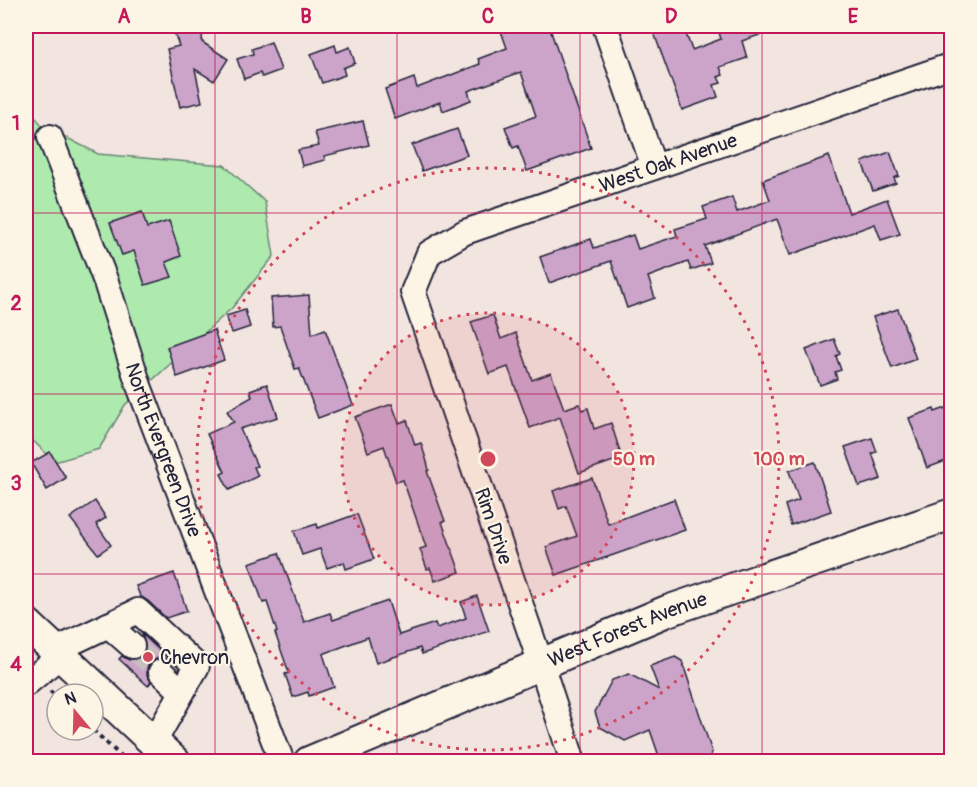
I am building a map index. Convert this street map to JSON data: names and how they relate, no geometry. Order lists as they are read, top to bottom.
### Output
{
  "streets": {
    "main road": ["West Forest Avenue"],
    "street": ["West Oak Avenue", "North Evergreen Drive", "Rim Drive"]
  },
  "crossings": [
    ["West Oak Avenue", "Rim Drive"],
    ["Rim Drive", "West Forest Avenue"]
  ],
  "places": ["Chevron"],
  "north": "top",
  "grid": {
    "columns": [
      "A",
      "B",
      "C",
      "D",
      "E"
    ],
    "rows": [
      "1",
      "2",
      "3",
      "4"
    ]
  },
  "rings": ["50 m", "100 m"]
}
